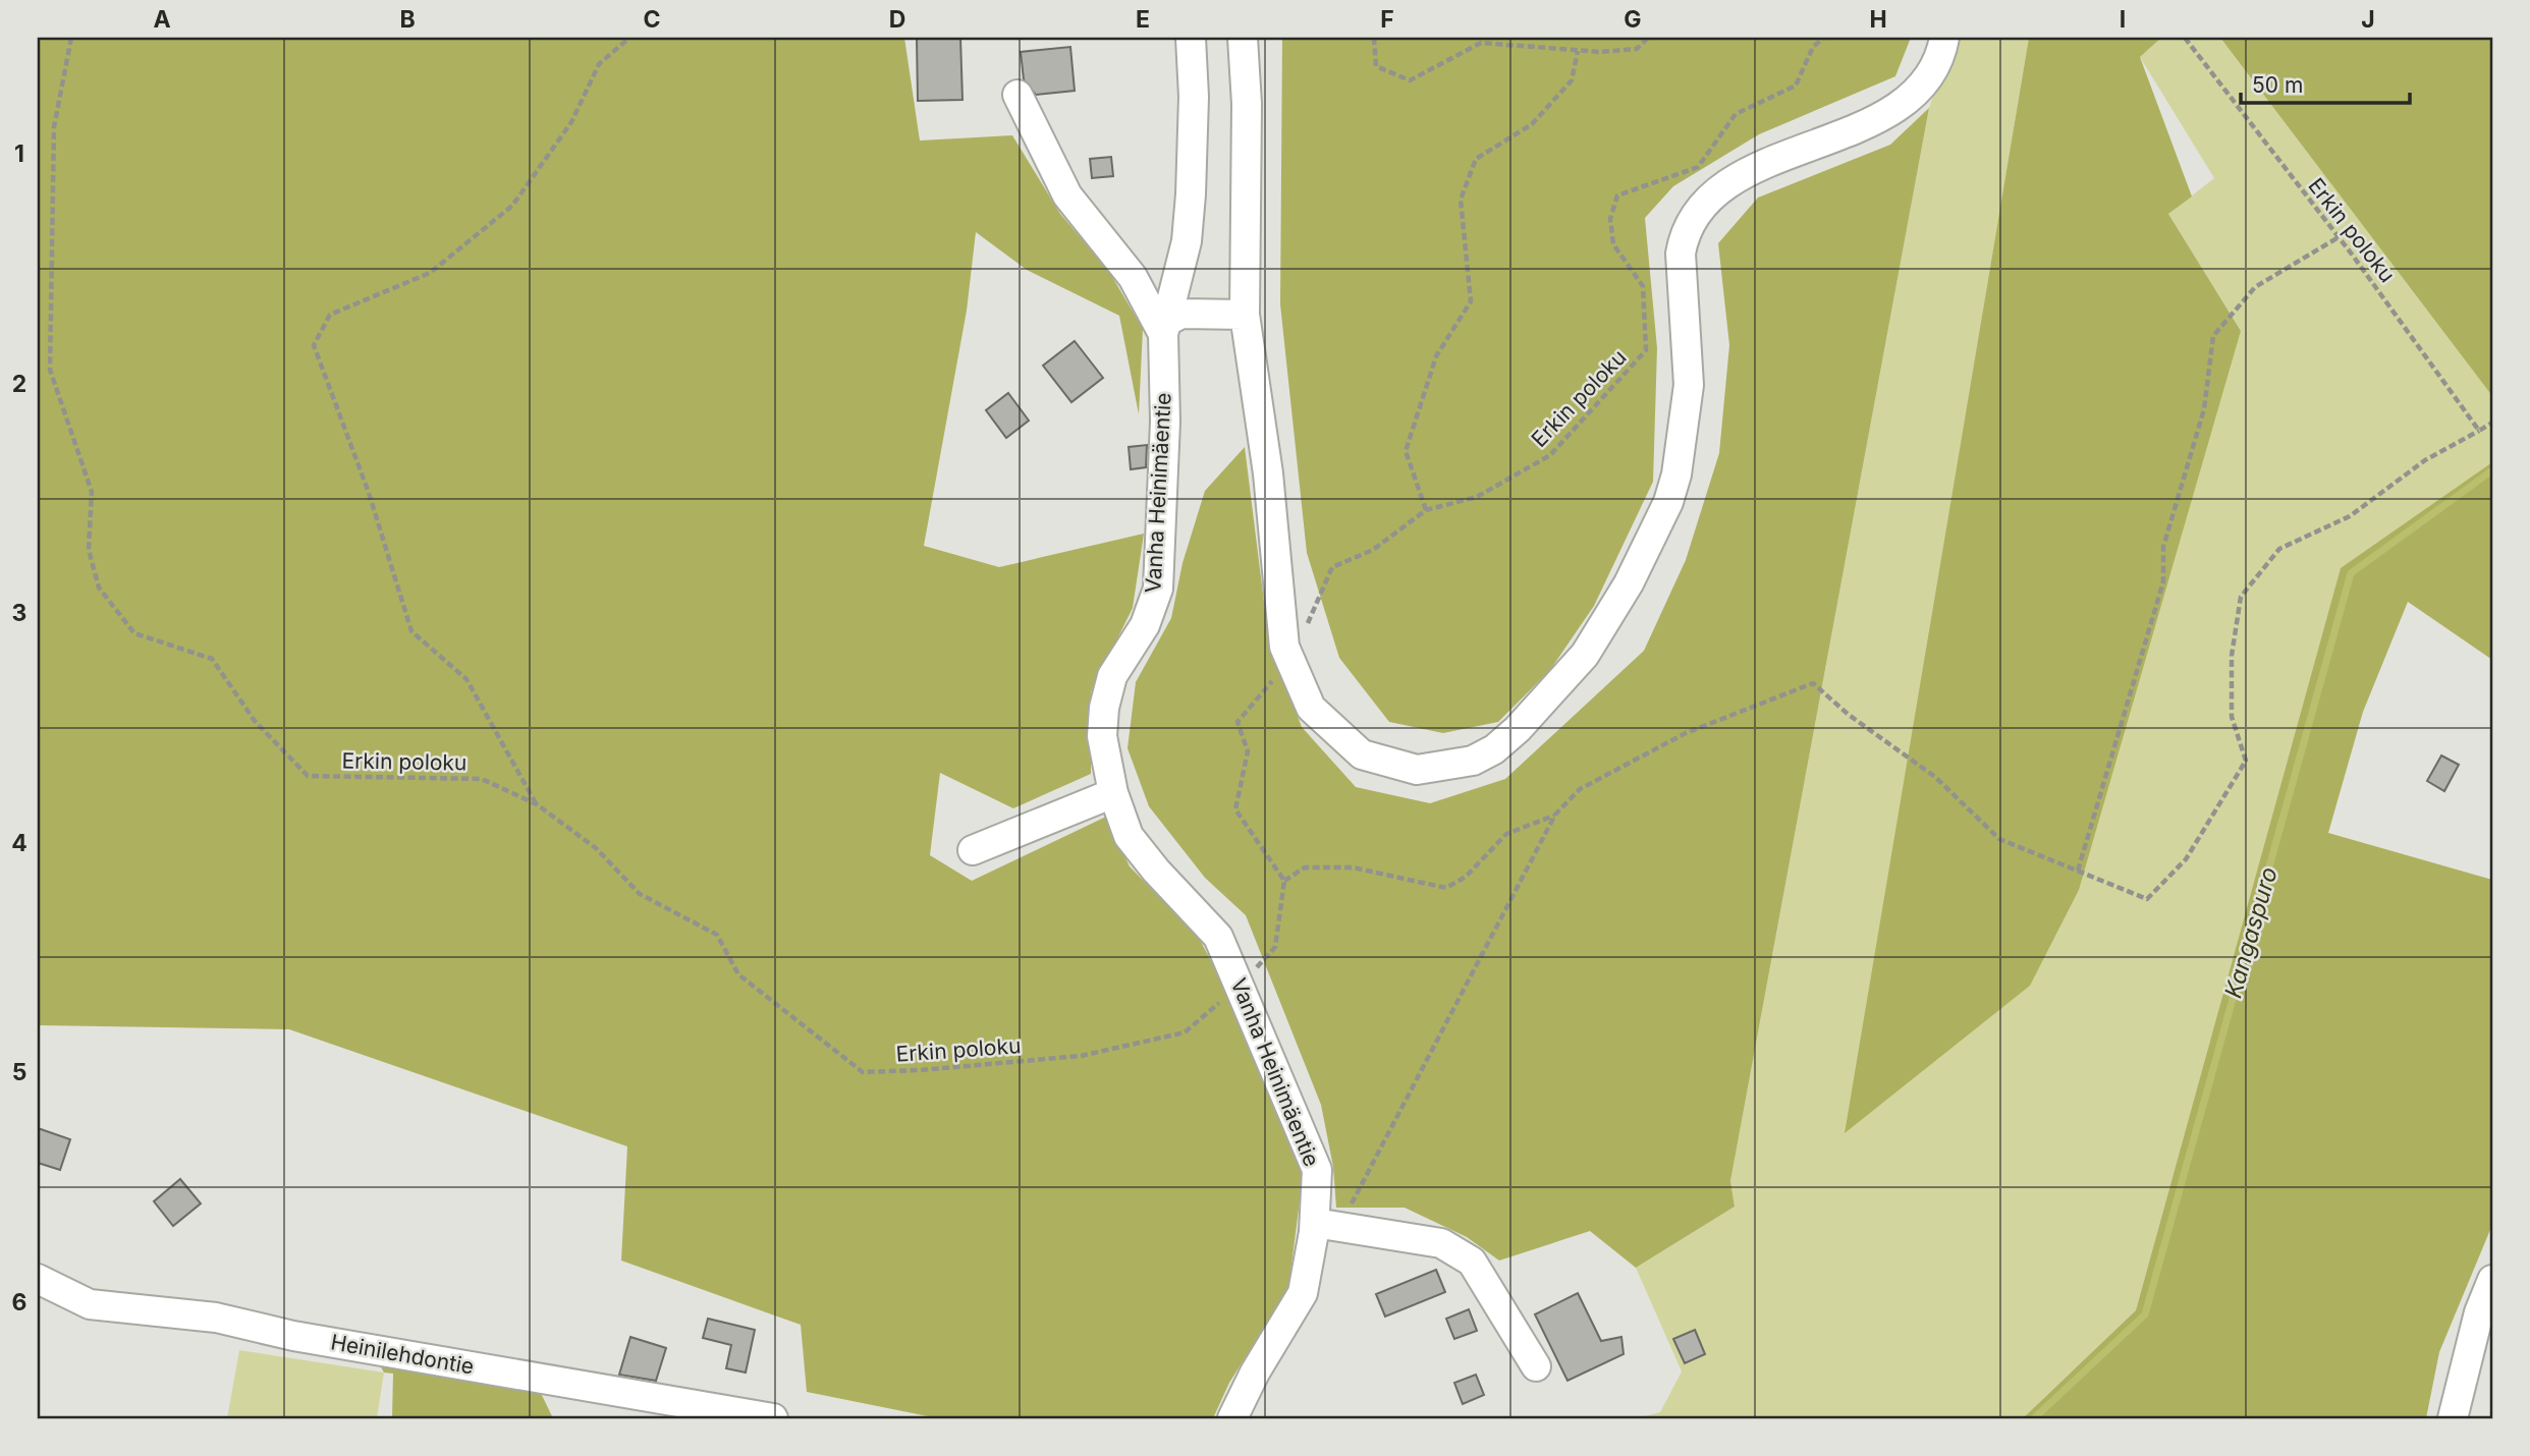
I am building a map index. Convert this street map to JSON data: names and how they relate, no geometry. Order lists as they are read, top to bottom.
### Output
{
  "streets": {
    "street": ["Vanha Heinimäentie", "Heinilehdontie"],
    "path": ["Erkin poloku"]
  },
  "crossings": [
    ["Erkin poloku", "Vanha Heinimäentie"]
  ],
  "water": ["Kangaspuro"],
  "scale_bar": "50 m",
  "grid": {
    "columns": [
      "A",
      "B",
      "C",
      "D",
      "E",
      "F",
      "G",
      "H",
      "I",
      "J"
    ],
    "rows": [
      "1",
      "2",
      "3",
      "4",
      "5",
      "6"
    ]
  }
}
